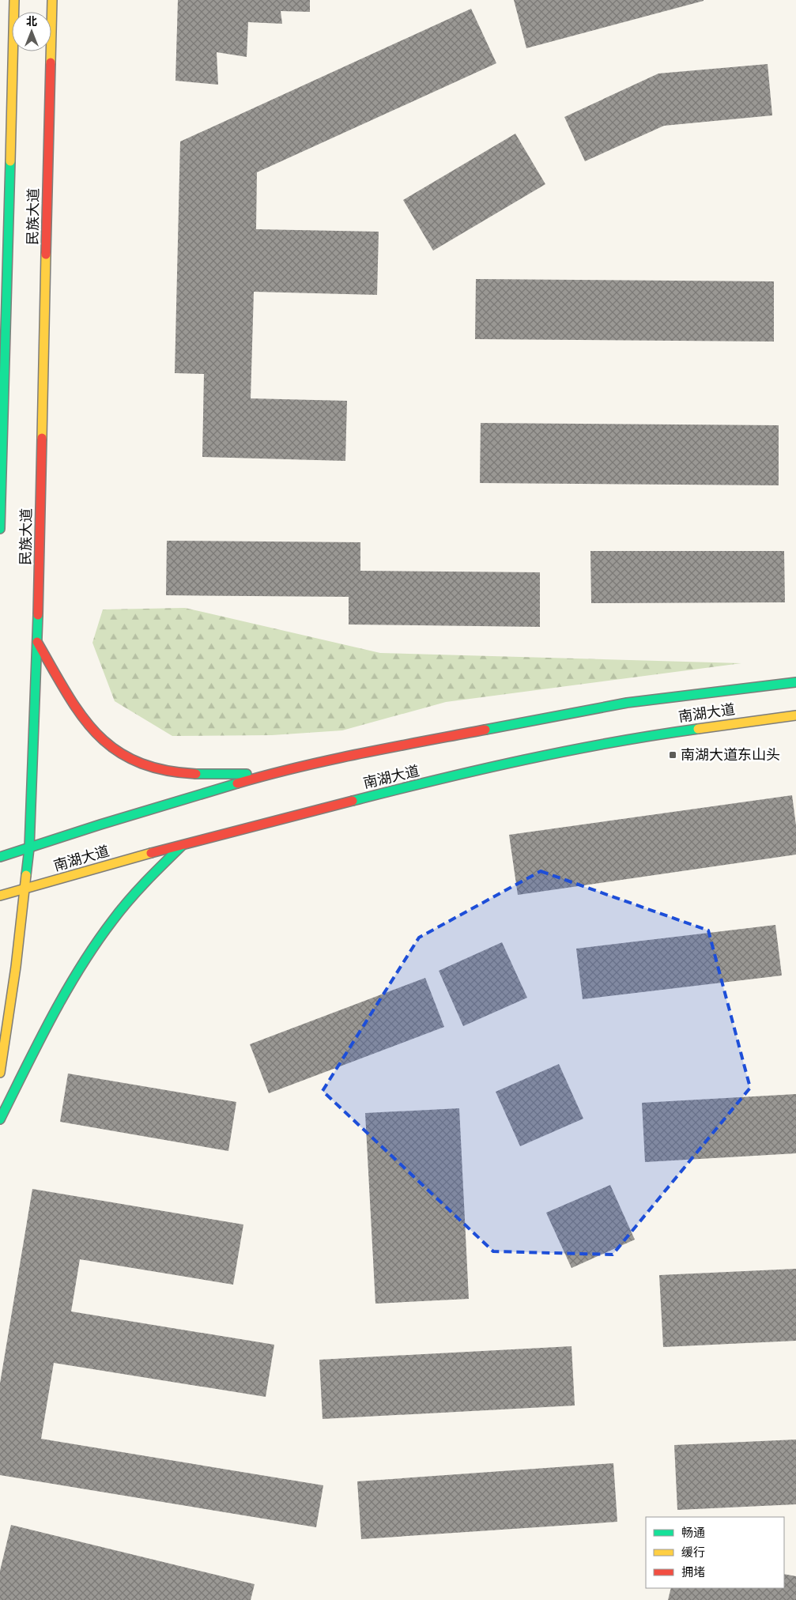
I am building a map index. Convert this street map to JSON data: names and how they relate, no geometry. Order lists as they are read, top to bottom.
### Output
{
  "streets": {
    "main road": ["民族大道", "南湖大道"]
  },
  "crossings": [
    ["民族大道", "南湖大道"]
  ],
  "places": {
    "transit": ["南湖大道东山头"]
  },
  "legend": ["畅通", "缓行", "拥堵"],
  "north": "top"
}
